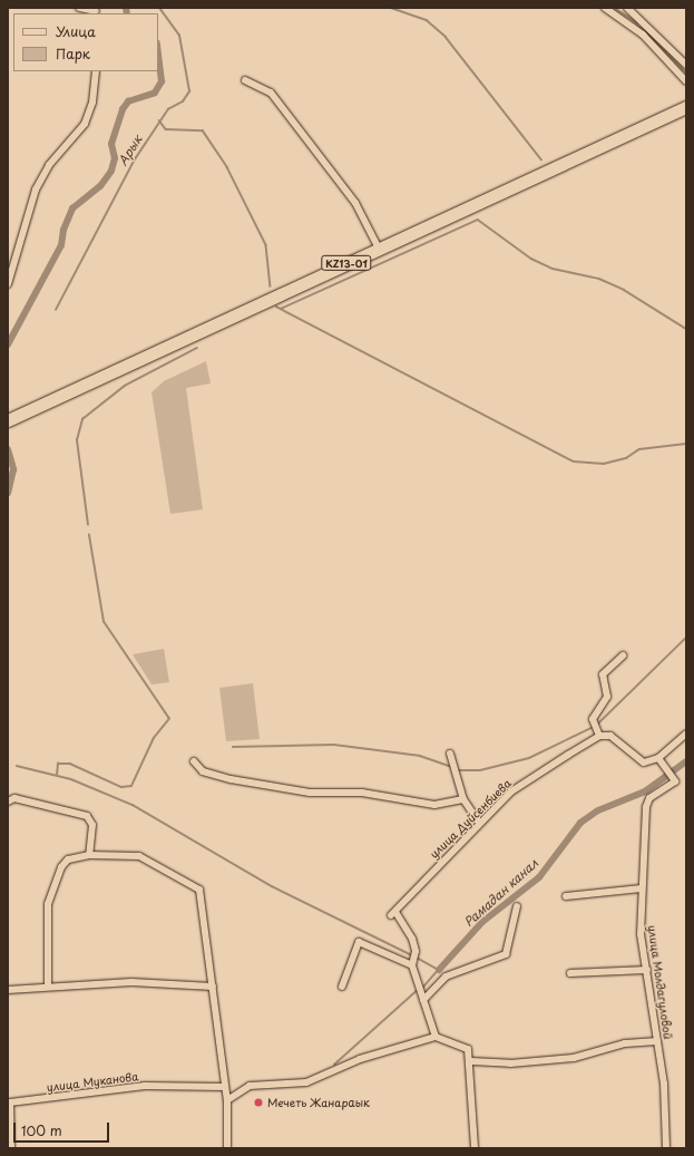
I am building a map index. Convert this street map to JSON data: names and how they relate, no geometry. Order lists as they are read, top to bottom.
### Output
{
  "streets": {
    "highway": ["KZ13-01"],
    "street": ["улица Дуйсенбиева", "улица Молдагуловой", "улица Муканова"]
  },
  "water": ["Арык", "Рамадан канал"],
  "places": ["Мечеть Жанараык"],
  "legend": ["Улица", "Парк"],
  "scale_bar": "100 m"
}
